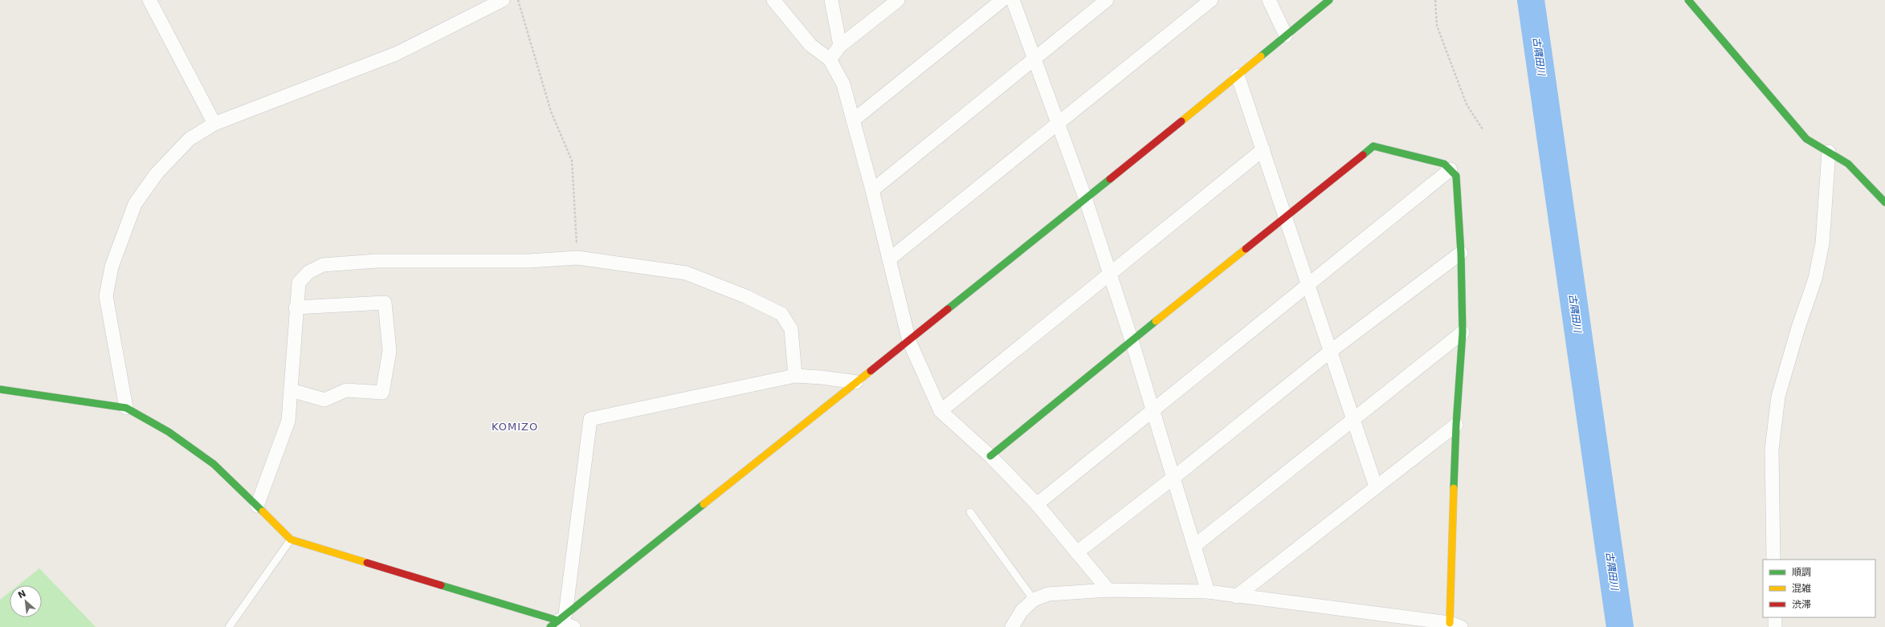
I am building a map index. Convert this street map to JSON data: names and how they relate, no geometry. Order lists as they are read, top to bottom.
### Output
{
  "districts": ["KOMIZO"],
  "water": ["古隅田川"],
  "legend": ["順調", "混雑", "渋滞"],
  "north": "top left"
}
